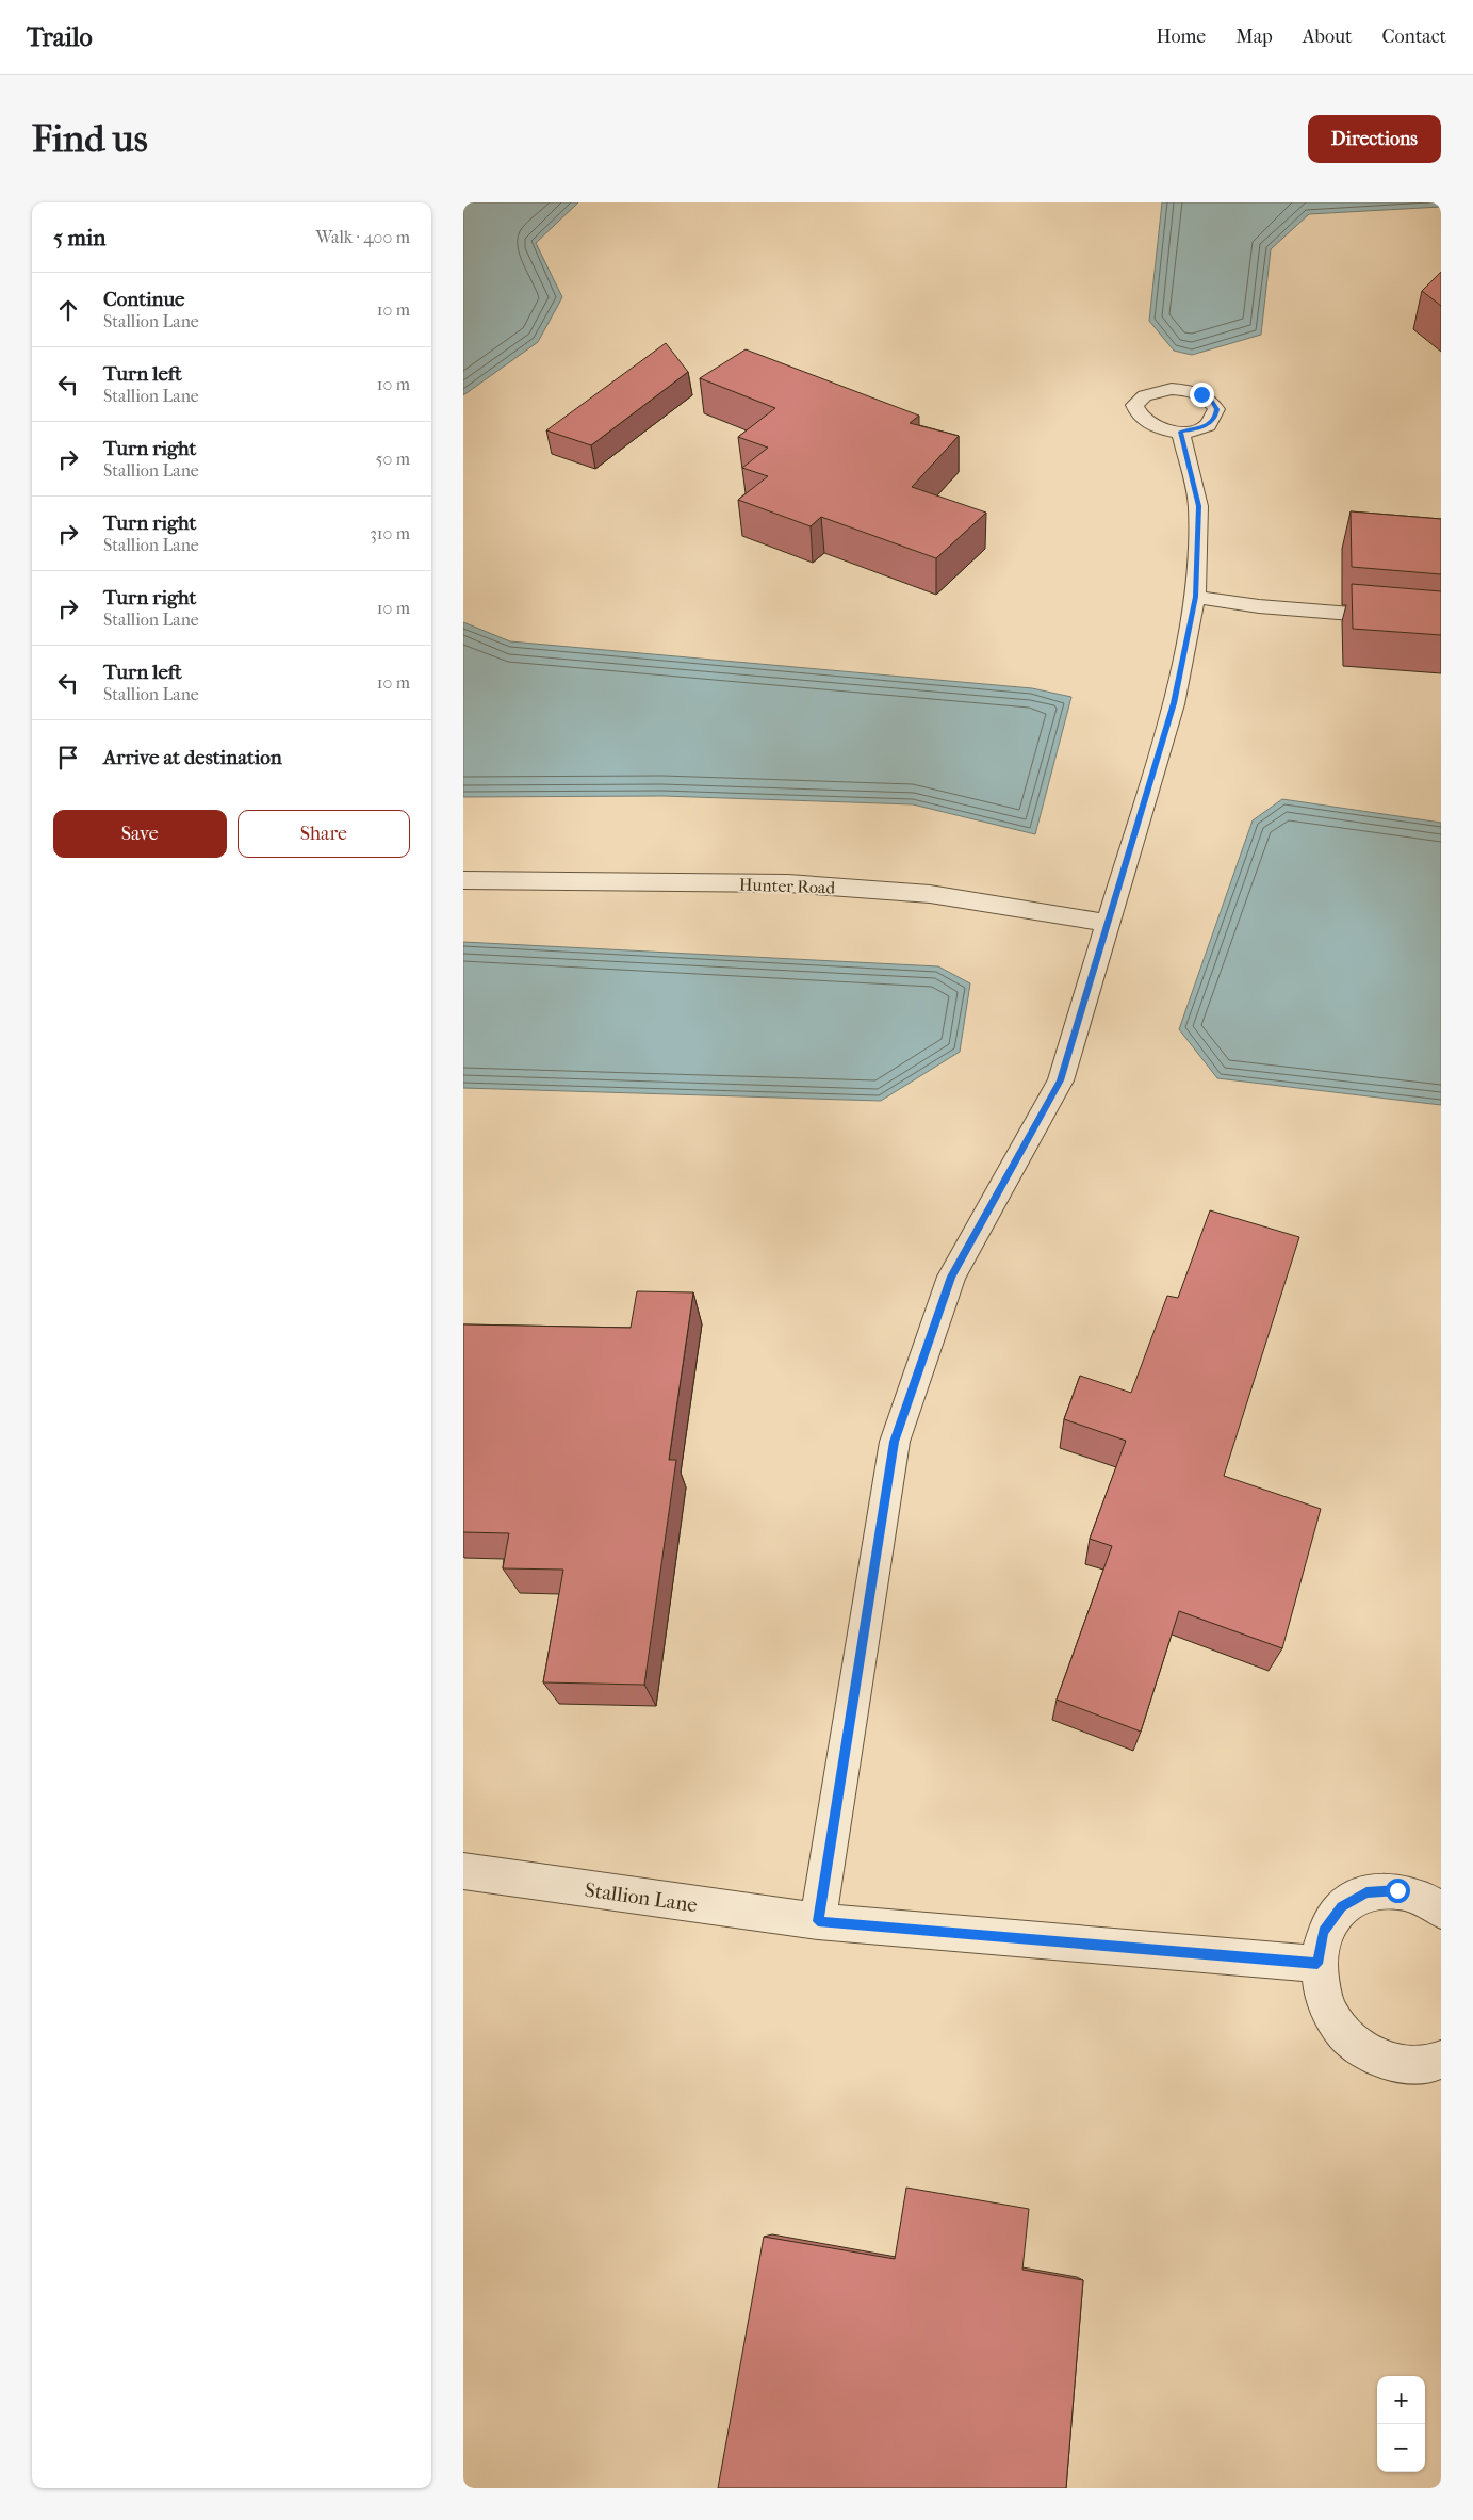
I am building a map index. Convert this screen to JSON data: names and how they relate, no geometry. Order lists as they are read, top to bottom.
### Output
{
  "streets": {
    "street": ["Hunter Road", "Stallion Lane"]
  },
  "page": {
    "header": "Trailo",
    "nav": [
      "Home",
      "Map",
      "About",
      "Contact"
    ],
    "buttons": [
      "Directions",
      ["Save", "Share"]
    ],
    "title": "Find us",
    "heading": ["5 min", "Walk · 400 m"],
    "list": [
      ["Continue", "Stallion Lane", "10 m"],
      ["Turn left", "Stallion Lane", "10 m"],
      ["Turn right", "Stallion Lane", "50 m"],
      ["Turn right", "Stallion Lane", "310 m"],
      ["Turn right", "Stallion Lane", "10 m"],
      ["Turn left", "Stallion Lane", "10 m"],
      "Arrive at destination"
    ],
    "map_buttons": ["+", "−"]
  }
}
